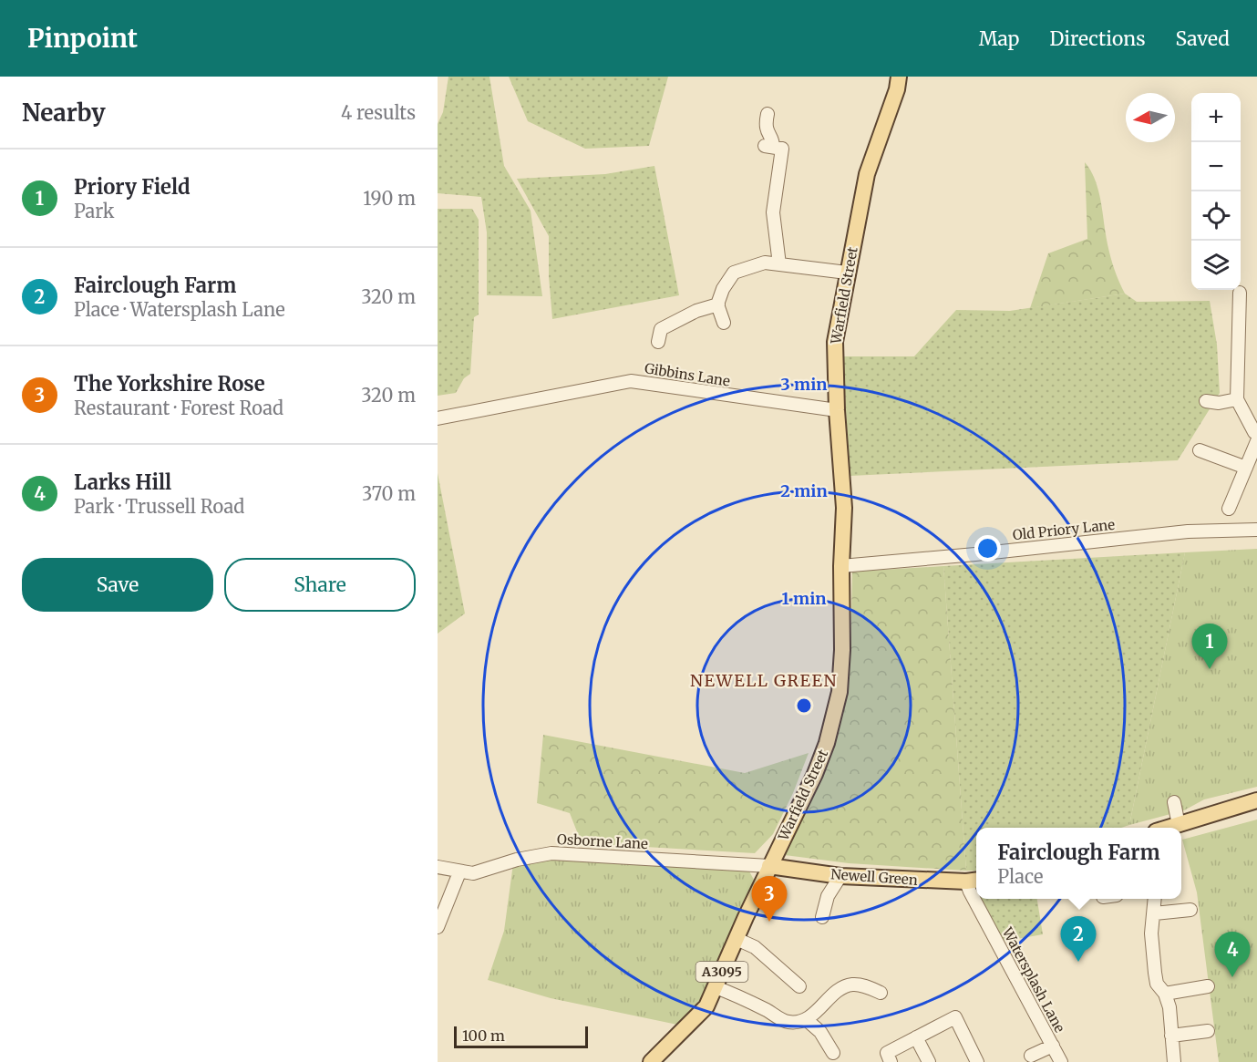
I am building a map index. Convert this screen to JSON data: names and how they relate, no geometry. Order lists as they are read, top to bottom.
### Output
{
  "streets": {
    "main road": ["Warfield Street", "Newell Green", "A3095"],
    "street": [
      "Gibbins Lane",
      "Old Priory Lane",
      "Osborne Lane",
      "Watersplash Lane"
    ]
  },
  "crossings": [
    ["Warfield Street", "Gibbins Lane"],
    ["Warfield Street", "Old Priory Lane"],
    ["Warfield Street", "Osborne Lane"],
    ["Warfield Street", "Newell Green"],
    ["Warfield Street", "A3095"],
    ["Osborne Lane", "Newell Green"],
    ["Osborne Lane", "A3095"],
    ["Newell Green", "A3095"]
  ],
  "districts": ["NEWELL GREEN"],
  "scale_bar": "100 m",
  "north": "left",
  "page": {
    "header": "Pinpoint",
    "nav": ["Map", "Directions", "Saved"],
    "heading": ["Nearby", "4 results"],
    "map_buttons": ["+", "−"],
    "list": [
      {
        "mark": "1",
        "name": "Priory Field",
        "note": "Park",
        "value": "190 m"
      },
      {
        "mark": "2",
        "name": "Fairclough Farm",
        "note": "Place · Watersplash Lane",
        "value": "320 m"
      },
      {
        "mark": "3",
        "name": "The Yorkshire Rose",
        "note": "Restaurant · Forest Road",
        "value": "320 m"
      },
      {
        "mark": "4",
        "name": "Larks Hill",
        "note": "Park · Trussell Road",
        "value": "370 m"
      }
    ],
    "buttons": ["Save", "Share"],
    "pins": [
      "1",
      "3",
      "2",
      "4"
    ],
    "popup": ["Fairclough Farm", "Place"],
    "scale": "100 m"
  },
  "rings": ["3 min", "2 min", "1 min"]
}
